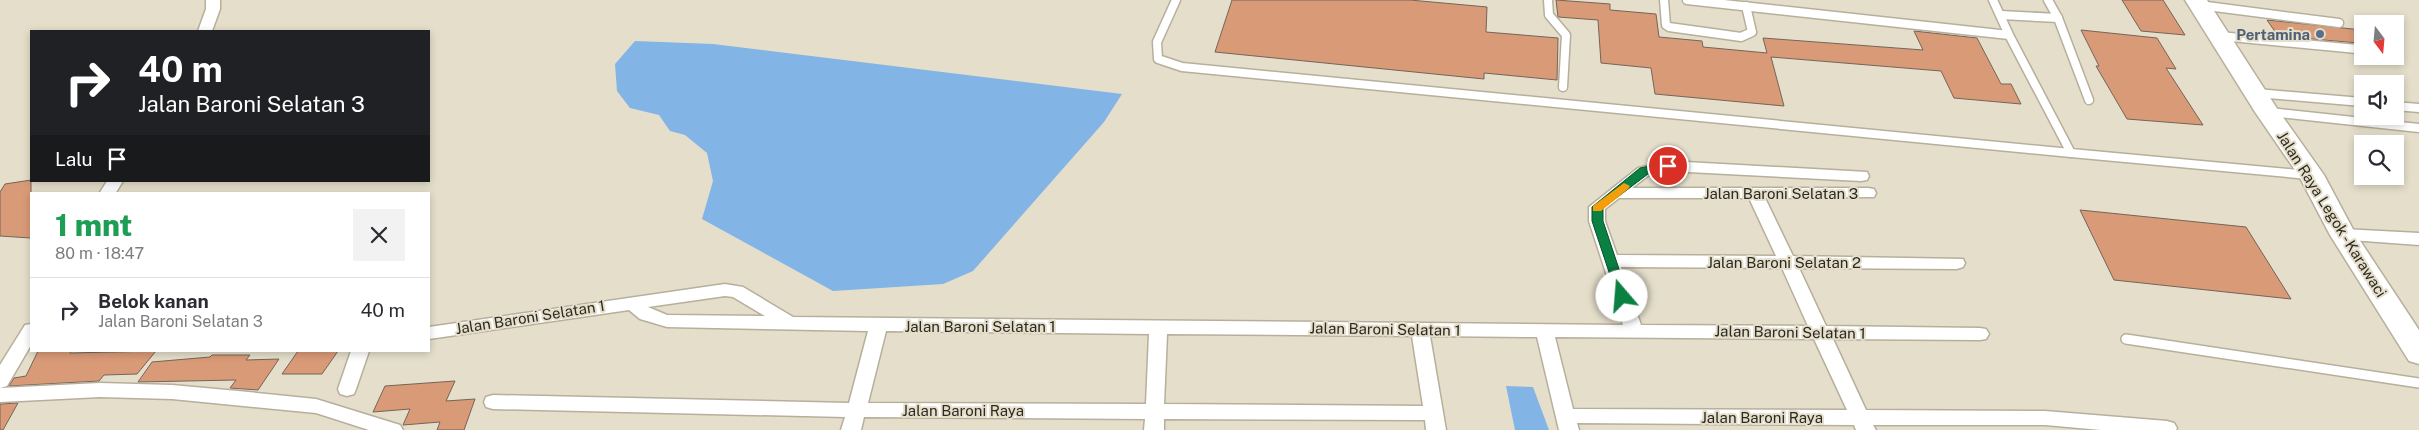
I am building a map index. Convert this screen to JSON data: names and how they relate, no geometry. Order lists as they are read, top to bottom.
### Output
{
  "streets": {
    "main road": ["Jalan Raya Legok - Karawaci"],
    "street": [
      "Jalan Baroni Selatan 3",
      "Jalan Baroni Selatan 2",
      "Jalan Baroni Selatan 1",
      "Jalan Baroni Raya"
    ]
  },
  "places": ["Pertamina"],
  "north": "bottom",
  "page": {
    "turn": ["40 m", "Jalan Baroni Selatan 3"],
    "then": "Lalu",
    "heading": ["1 mnt", "80 m · 18:47"],
    "list": [
      {
        "name": "Belok kanan",
        "note": "Jalan Baroni Selatan 3",
        "value": "40 m"
      }
    ]
  }
}
